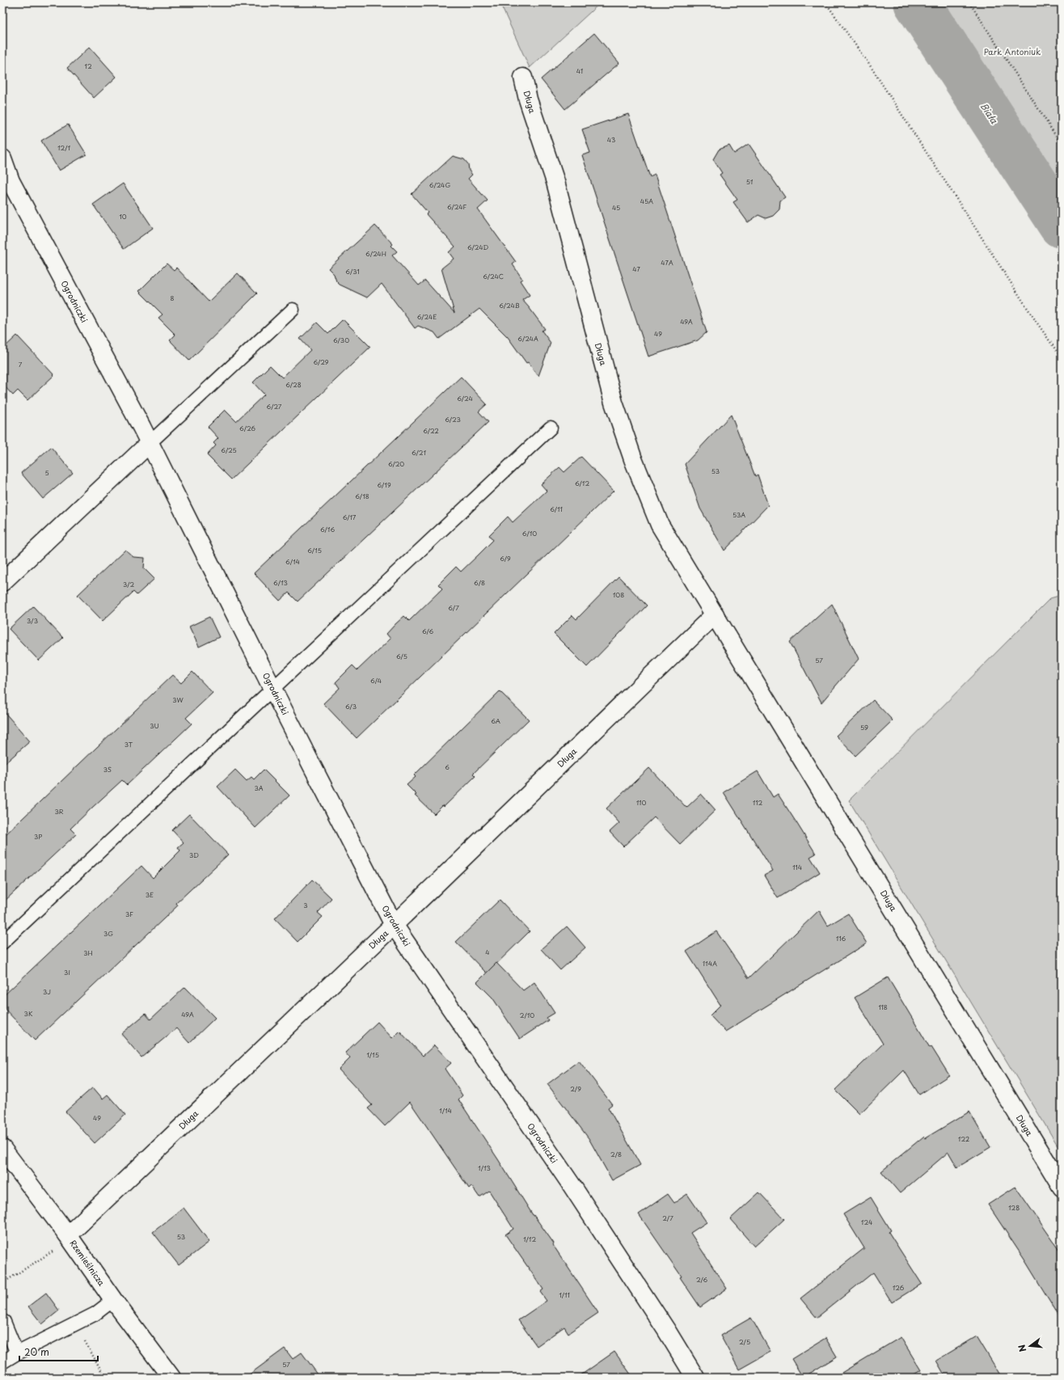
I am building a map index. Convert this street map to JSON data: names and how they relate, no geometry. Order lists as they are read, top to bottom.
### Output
{
  "streets": {
    "street": ["Długa", "Ogrodniczki", "Rzemieślnicza"]
  },
  "crossings": [
    ["Długa", "Ogrodniczki"],
    ["Długa", "Rzemieślnicza"]
  ],
  "water": ["Biała"],
  "parks": ["Park Antoniuk"],
  "house_numbers": [
    "12",
    "41",
    "43",
    "12/1",
    "51",
    "6/24G",
    "45A",
    "6/24F",
    "45",
    "10",
    "6/24D",
    "6/24H",
    "47A",
    "47",
    "6/31",
    "6/24C",
    "8",
    "6/24B",
    "6/24E",
    "49A",
    "49",
    "6/24A",
    "6/30",
    "6/29",
    "7",
    "6/28",
    "6/24",
    "6/27",
    "6/23",
    "6/26",
    "6/22",
    "6/25",
    "6/21",
    "6/20",
    "53",
    "5",
    "6/12",
    "6/19",
    "6/18",
    "6/11",
    "53A",
    "6/17",
    "6/16",
    "6/10",
    "6/15",
    "6/9",
    "6/14",
    "6/13",
    "6/8",
    "3/2",
    "108",
    "6/7",
    "3/3",
    "6/6",
    "6/5",
    "57",
    "6/4",
    "3W",
    "6/3",
    "6A",
    "3U",
    "59",
    "3T",
    "6",
    "3S",
    "3A",
    "110",
    "112",
    "3R",
    "3P",
    "3D",
    "114",
    "3E",
    "3",
    "3F",
    "3G",
    "116",
    "4",
    "3H",
    "114A",
    "3I",
    "3J",
    "118",
    "3K",
    "49A",
    "2/10",
    "1/15",
    "2/9",
    "1/14",
    "49",
    "122",
    "2/8",
    "1/13",
    "128",
    "2/7",
    "124",
    "53",
    "1/12",
    "2/6",
    "126",
    "1/11",
    "2/5",
    "57"
  ],
  "scale_bar": "20 m",
  "north": "left"
}
